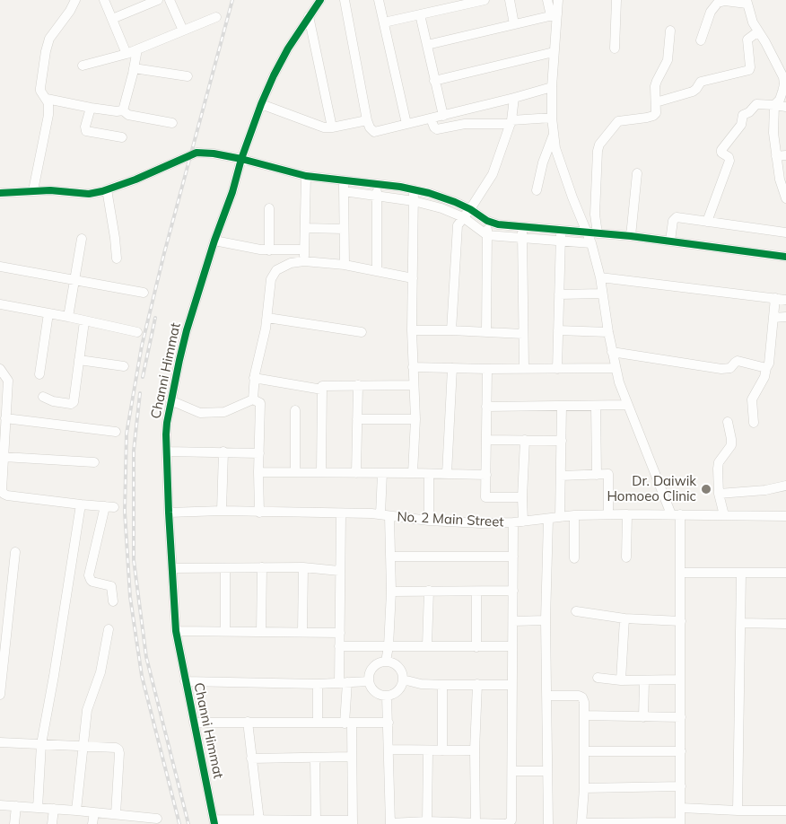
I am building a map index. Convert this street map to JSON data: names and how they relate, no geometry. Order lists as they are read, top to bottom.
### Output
{
  "streets": {
    "street": ["Channi Himmat", "No. 2 Main Street"]
  },
  "crossings": [
    ["Channi Himmat", "No. 2 Main Street"]
  ],
  "places": ["Dr. Daiwik Homoeo Clinic"]
}
